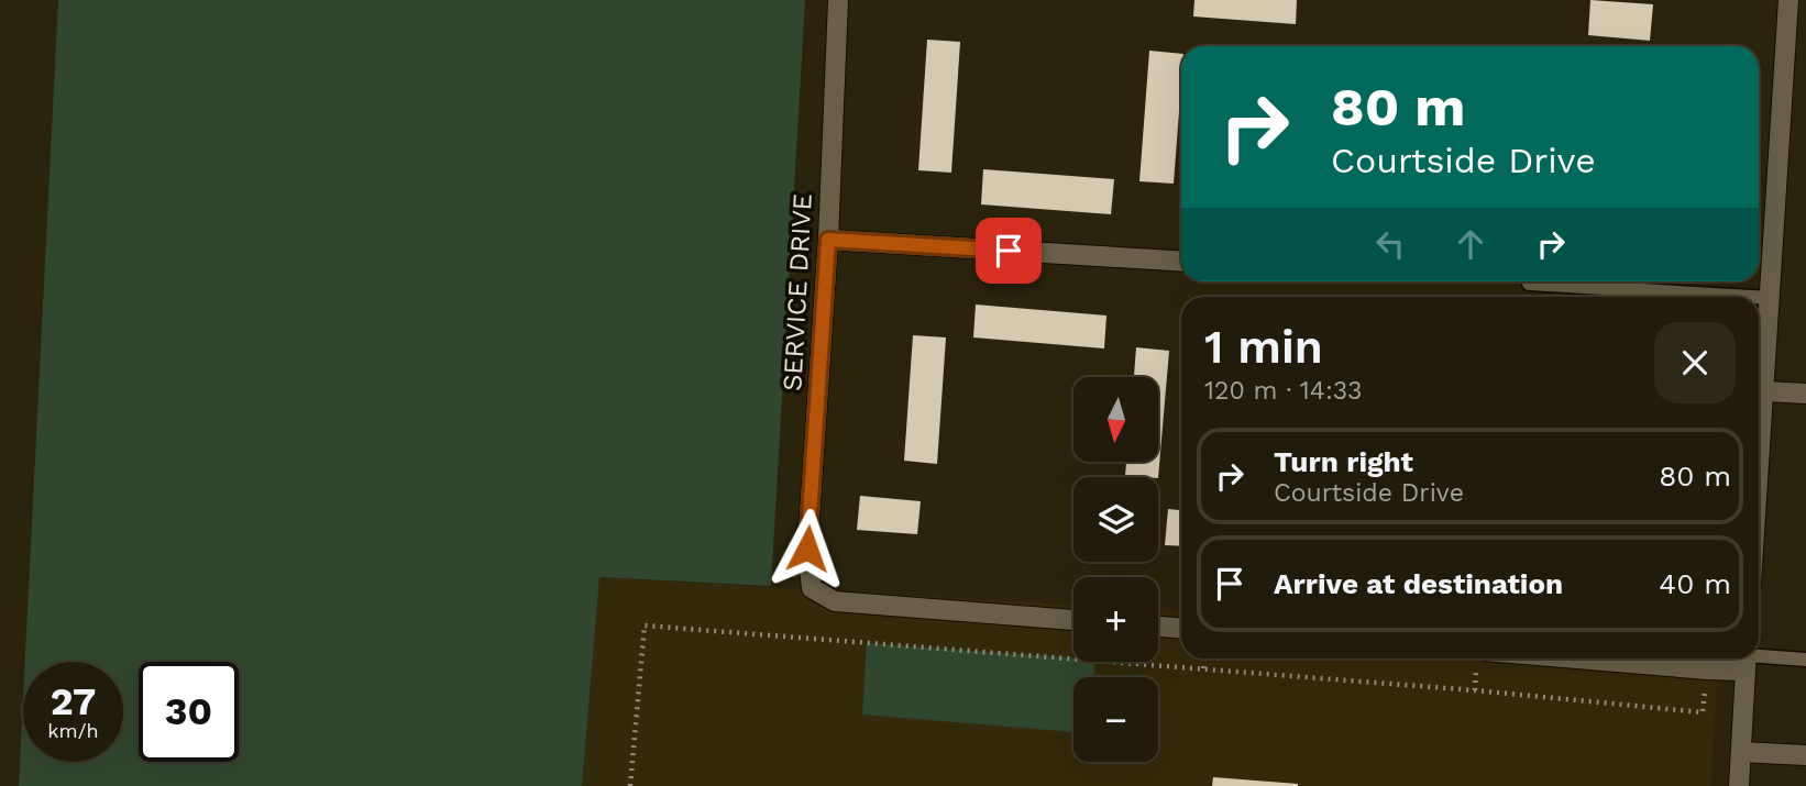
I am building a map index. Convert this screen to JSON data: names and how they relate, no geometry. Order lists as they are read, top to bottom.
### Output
{
  "streets": {
    "street": ["SERVICE DRIVE"]
  },
  "north": "bottom",
  "page": {
    "turn": ["80 m", "Courtside Drive"],
    "heading": ["1 min", "120 m · 14:33"],
    "map_buttons": ["+", "−"],
    "list": [
      {
        "name": "Turn right",
        "note": "Courtside Drive",
        "value": "80 m"
      },
      {
        "name": "Arrive at destination",
        "value": "40 m"
      }
    ],
    "speed": "27 km/h",
    "limit": "30"
  }
}
